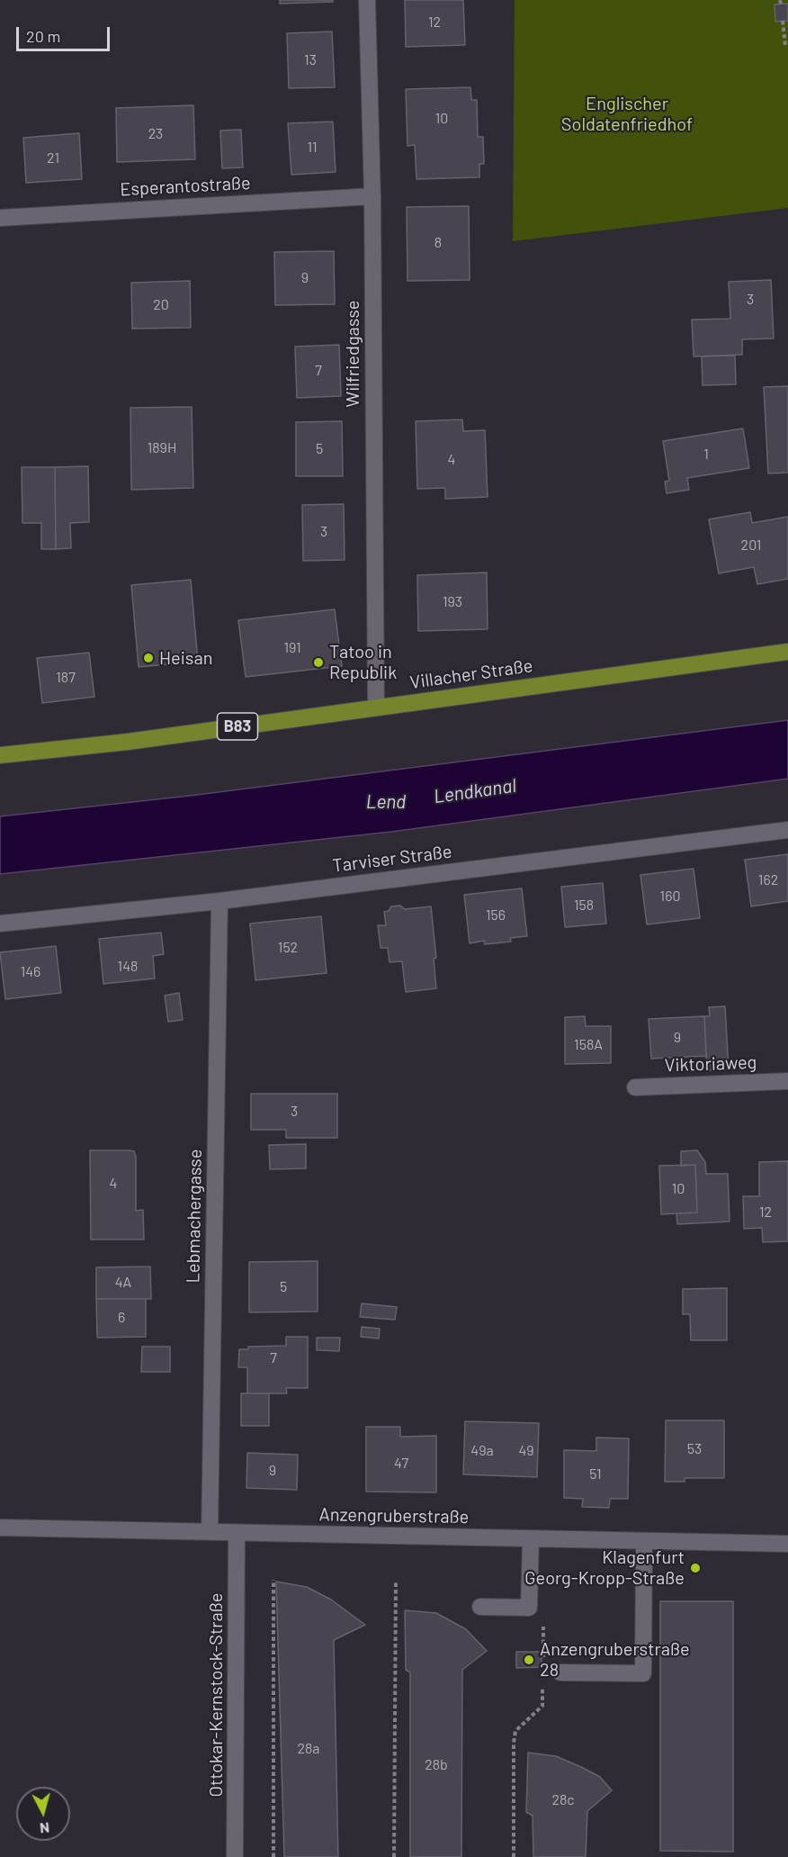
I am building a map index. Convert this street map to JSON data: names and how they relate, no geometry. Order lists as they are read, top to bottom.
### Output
{
  "streets": {
    "main road": ["Villacher Straße", "B83"],
    "street": [
      "Esperantostraße",
      "Wilfriedgasse",
      "Tarviser Straße",
      "Viktoriaweg",
      "Lebmachergasse",
      "Anzengruberstraße",
      "Ottokar-Kernstock-Straße"
    ]
  },
  "crossings": [
    ["Esperantostraße", "Wilfriedgasse"],
    ["Wilfriedgasse", "Villacher Straße"],
    ["Tarviser Straße", "Lebmachergasse"],
    ["Lebmachergasse", "Anzengruberstraße"],
    ["Anzengruberstraße", "Ottokar-Kernstock-Straße"]
  ],
  "water": ["Lendkanal", "Lend"],
  "parks": ["Englischer Soldatenfriedhof"],
  "places": [
    "Heisan",
    "Tatoo in Republik",
    "Klagenfurt Georg-Kropp-Straße",
    "Anzengruberstraße 28"
  ],
  "house_numbers": [
    "12",
    "13",
    "10",
    "23",
    "11",
    "21",
    "8",
    "9",
    "3",
    "20",
    "7",
    "189H",
    "5",
    "1",
    "4",
    "3",
    "201",
    "193",
    "191",
    "187",
    "162",
    "160",
    "158",
    "156",
    "152",
    "148",
    "146",
    "9",
    "158A",
    "3",
    "4",
    "10",
    "12",
    "4A",
    "5",
    "6",
    "7",
    "53",
    "49a",
    "49",
    "47",
    "9",
    "51",
    "28a",
    "28b",
    "28c"
  ],
  "scale_bar": "20 m",
  "north": "bottom"
}
